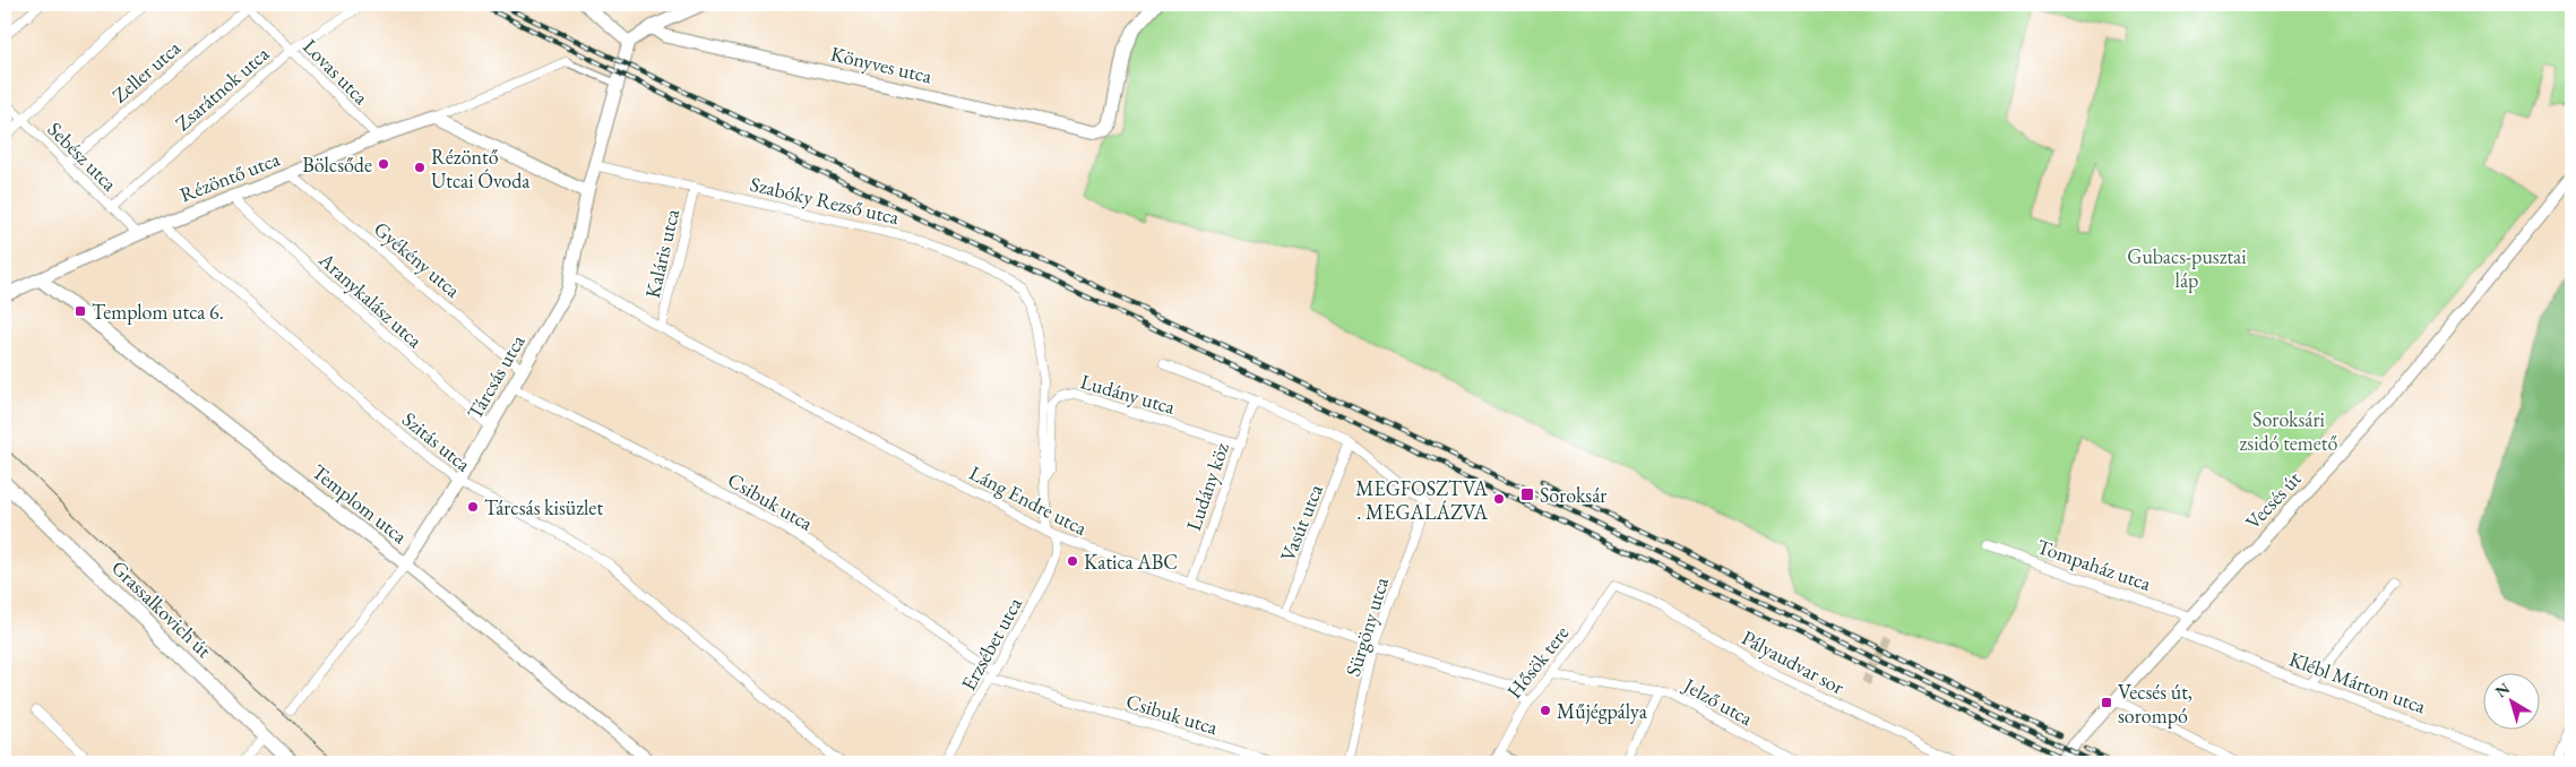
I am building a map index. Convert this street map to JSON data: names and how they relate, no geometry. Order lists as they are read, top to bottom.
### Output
{
  "streets": {
    "main road": [
      "Könyves utca",
      "Rézöntő utca",
      "Tárcsás utca",
      "Templom utca",
      "Grassalkovich út"
    ],
    "street": [
      "Zeller utca",
      "Lovas utca",
      "Zsarátnok utca",
      "Sebész utca",
      "Szabóky Rezső utca",
      "Kaláris utca",
      "Gyékény utca",
      "Aranykalász utca",
      "Ludány utca",
      "Szitás utca",
      "Ludány köz",
      "Láng Endre utca",
      "Vecsés út",
      "Csibuk utca",
      "Vasút utca",
      "Tompaház utca",
      "Sürgöny utca",
      "Erzsébet utca",
      "Hősök tere",
      "Pályaudvar sor",
      "Klébl Márton utca",
      "Jelző utca"
    ]
  },
  "crossings": [
    ["Zeller utca", "Lovas utca"],
    ["Zeller utca", "Sebész utca"],
    ["Lovas utca", "Zsarátnok utca"],
    ["Lovas utca", "Rézöntő utca"],
    ["Zsarátnok utca", "Sebész utca"],
    ["Sebész utca", "Rézöntő utca"],
    ["Rézöntő utca", "Gyékény utca"],
    ["Rézöntő utca", "Aranykalász utca"],
    ["Rézöntő utca", "Szitás utca"],
    ["Rézöntő utca", "Templom utca"],
    ["Szabóky Rezső utca", "Kaláris utca"],
    ["Szabóky Rezső utca", "Tárcsás utca"],
    ["Szabóky Rezső utca", "Ludány utca"],
    ["Kaláris utca", "Láng Endre utca"],
    ["Gyékény utca", "Tárcsás utca"],
    ["Aranykalász utca", "Tárcsás utca"],
    ["Tárcsás utca", "Szitás utca"],
    ["Tárcsás utca", "Láng Endre utca"],
    ["Tárcsás utca", "Csibuk utca"],
    ["Tárcsás utca", "Templom utca"],
    ["Ludány utca", "Ludány köz"],
    ["Ludány köz", "Láng Endre utca"],
    ["Láng Endre utca", "Vasút utca"],
    ["Láng Endre utca", "Sürgöny utca"],
    ["Láng Endre utca", "Erzsébet utca"],
    ["Láng Endre utca", "Hősök tere"],
    ["Vecsés út", "Tompaház utca"],
    ["Vecsés út", "Klébl Márton utca"],
    ["Csibuk utca", "Erzsébet utca"],
    ["Vasút utca", "Sürgöny utca"],
    ["Hősök tere", "Pályaudvar sor"],
    ["Hősök tere", "Jelző utca"]
  ],
  "parks": ["Gubacs-pusztai láp", "Soroksári zsidó temető"],
  "places": {
    "other": [
      "Bölcsőde",
      "Rézöntő Utcai Óvoda",
      "MEGFOSZTVA . MEGALÁZVA",
      "Tárcsás kisüzlet",
      "Katica ABC",
      "Műjégpálya"
    ],
    "transit": ["Templom utca 6.", "Soroksár", "Vecsés út, sorompó"]
  },
  "north": "top left"
}
